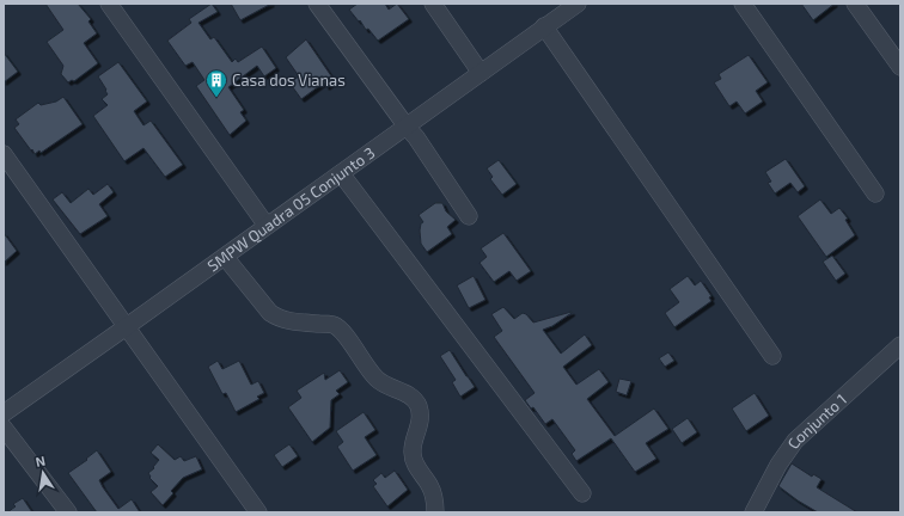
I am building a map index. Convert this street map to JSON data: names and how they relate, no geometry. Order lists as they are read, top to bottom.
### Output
{
  "streets": {
    "street": ["SMPW Quadra 05 Conjunto 3", "Conjunto 1"]
  },
  "places": {
    "building": ["Casa dos Vianas"]
  },
  "north": "top"
}
